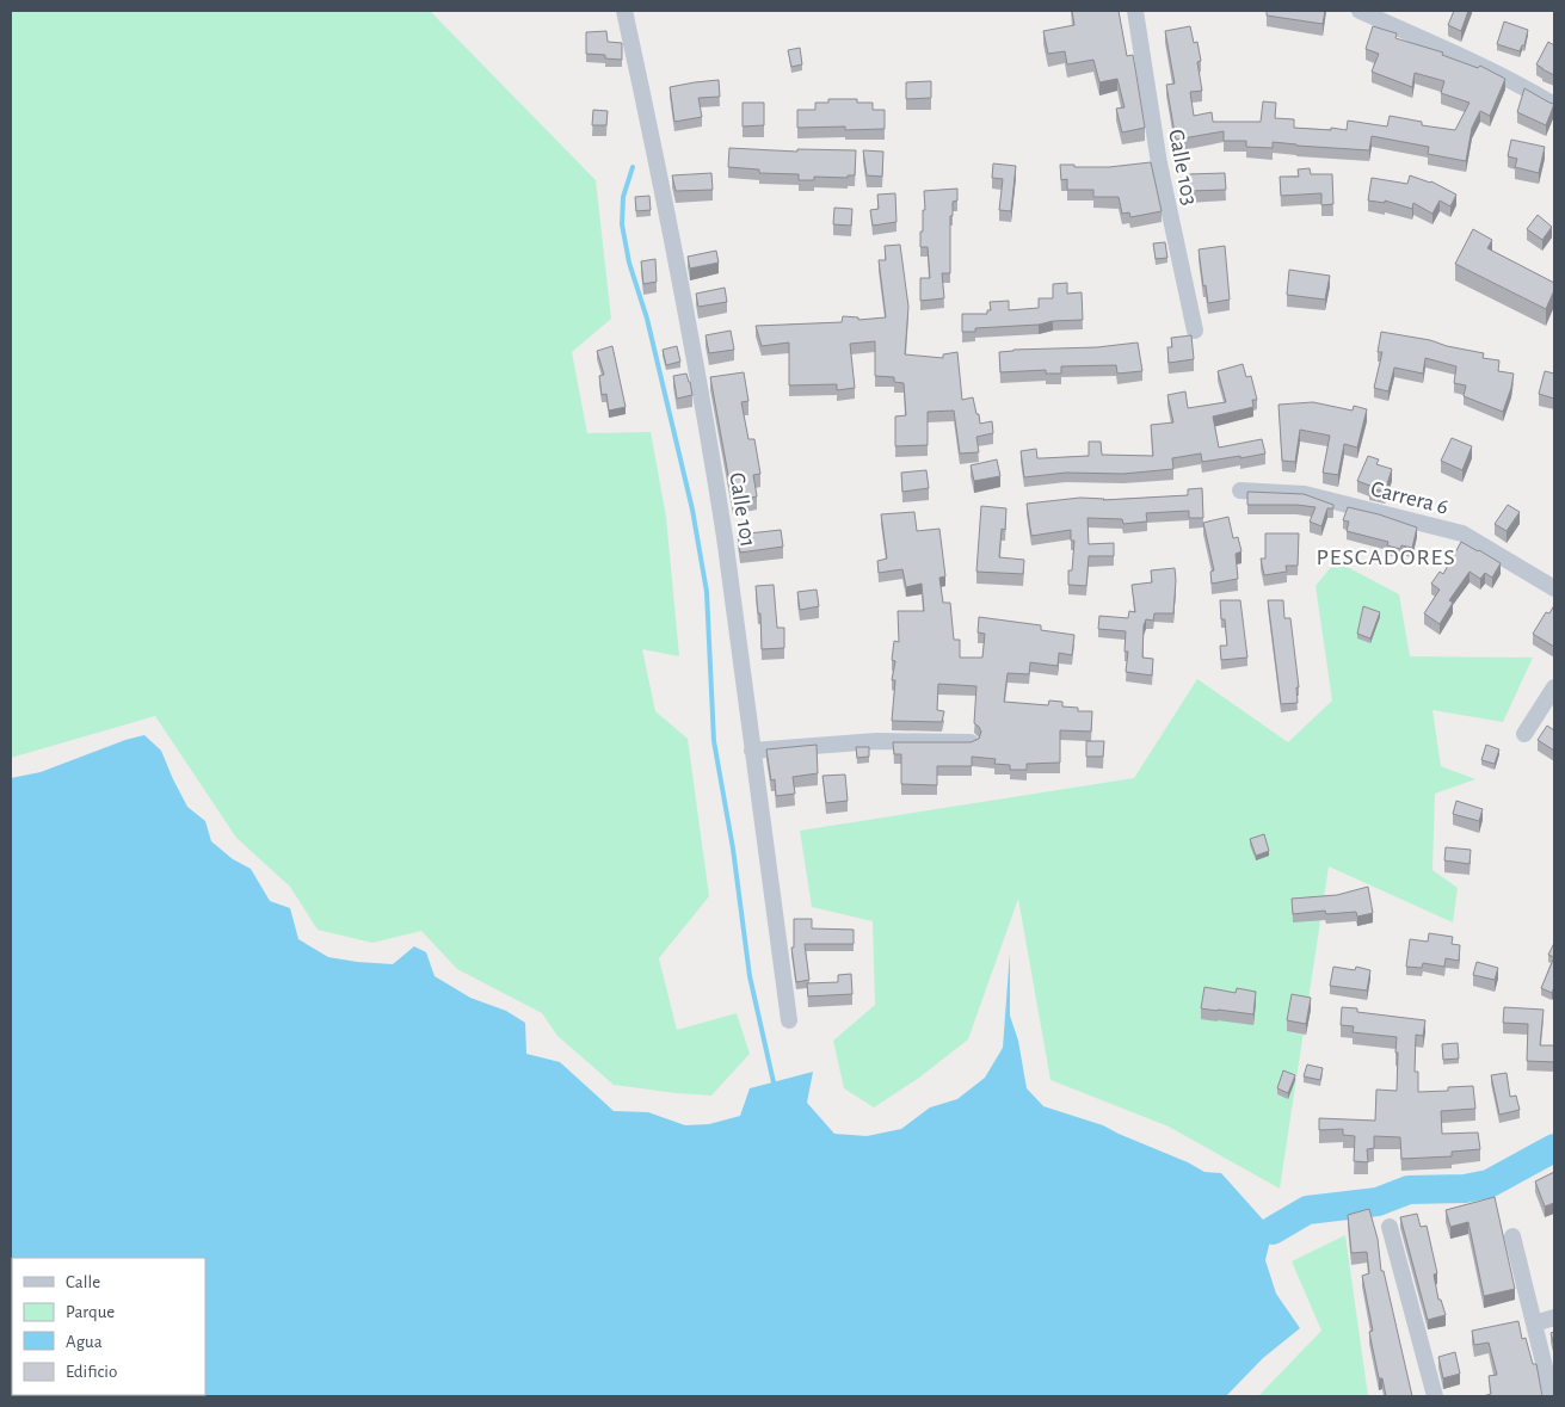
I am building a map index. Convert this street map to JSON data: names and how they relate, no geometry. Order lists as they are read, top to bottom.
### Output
{
  "streets": {
    "street": ["Calle 103", "Carrera 6", "Calle 101"]
  },
  "districts": ["PESCADORES"],
  "legend": [
    "Calle",
    "Parque",
    "Agua",
    "Edificio"
  ]
}
